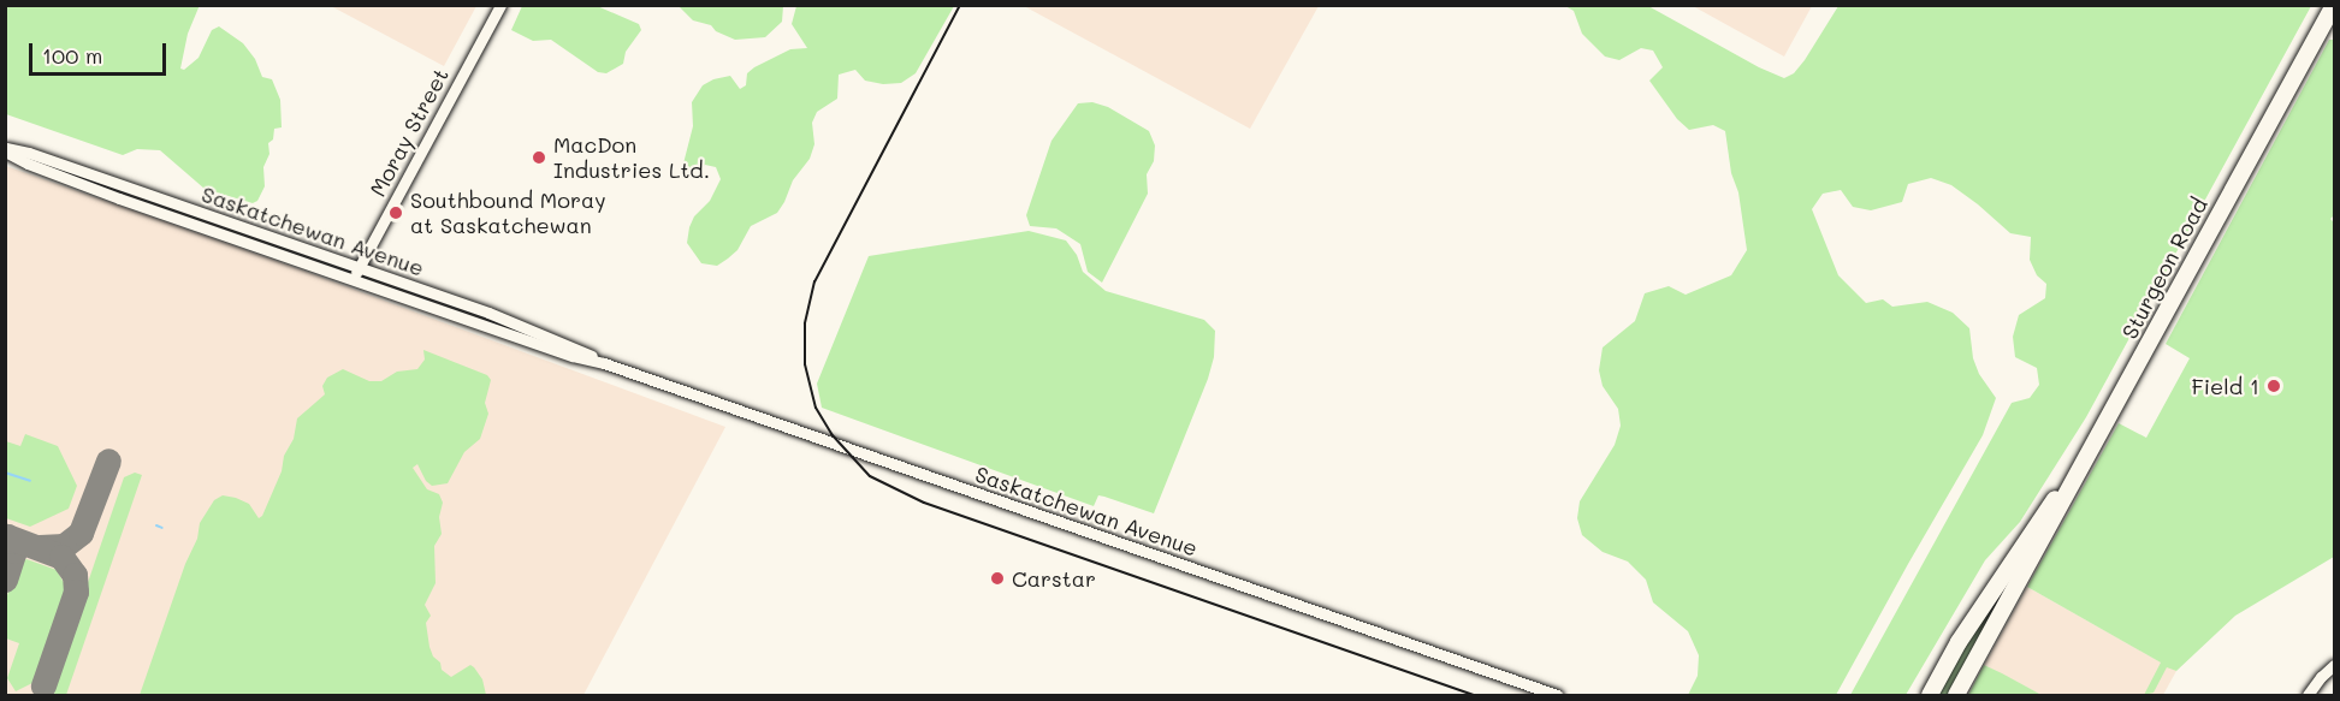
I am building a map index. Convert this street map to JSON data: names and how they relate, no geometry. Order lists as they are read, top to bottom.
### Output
{
  "streets": {
    "main road": ["Sturgeon Road"],
    "street": ["Moray Street", "Saskatchewan Avenue"]
  },
  "crossings": [
    ["Moray Street", "Saskatchewan Avenue"]
  ],
  "places": [
    "MacDon Industries Ltd.",
    "Southbound Moray at Saskatchewan",
    "Field 1",
    "Carstar"
  ],
  "scale_bar": "100 m"
}
